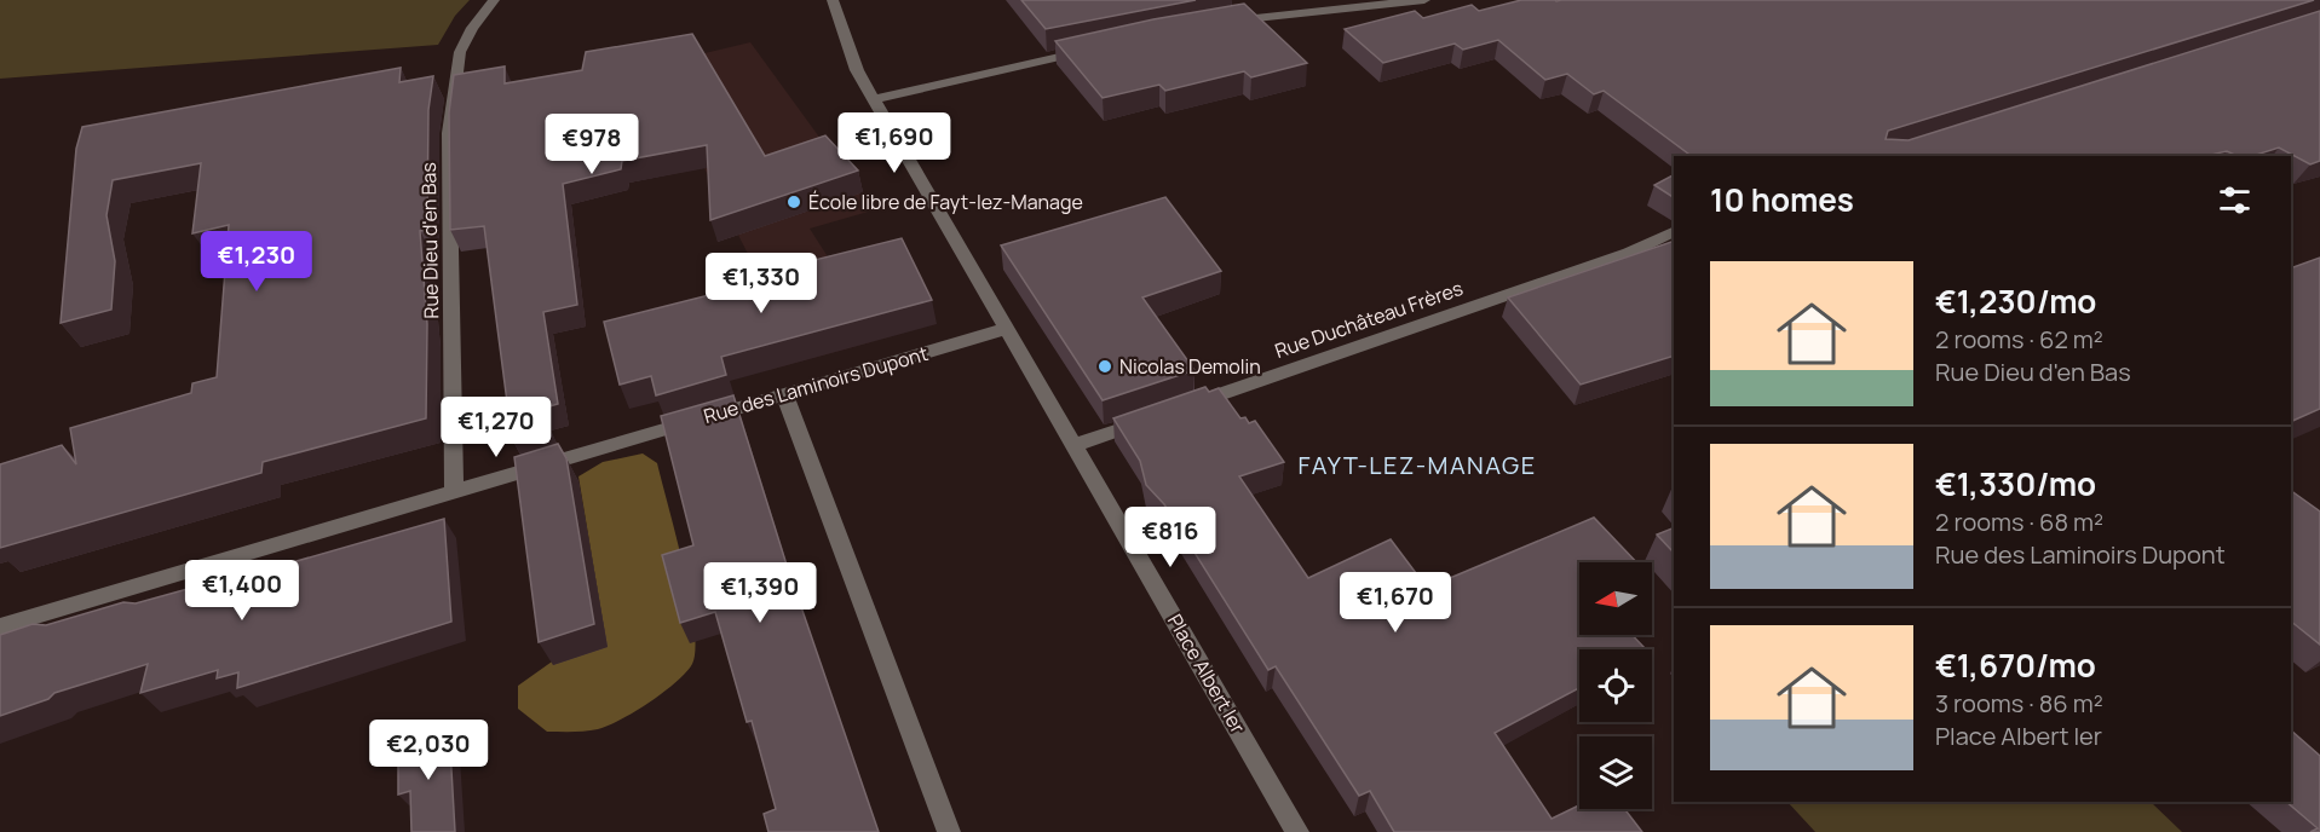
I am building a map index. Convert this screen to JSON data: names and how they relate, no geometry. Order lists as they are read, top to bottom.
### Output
{
  "streets": {
    "street": [
      "Rue Dieu d'en Bas",
      "Rue Duchâteau Frères",
      "Rue des Laminoirs Dupont",
      "Place Albert Ier"
    ]
  },
  "crossings": [
    ["Rue Dieu d'en Bas", "Rue des Laminoirs Dupont"],
    ["Rue des Laminoirs Dupont", "Place Albert Ier"]
  ],
  "districts": ["FAYT-LEZ-MANAGE"],
  "places": ["École libre de Fayt-lez-Manage", "Nicolas Demolin"],
  "north": "left",
  "page": {
    "price": [
      "€1,690",
      "€978",
      "€1,230",
      "€1,330",
      "€1,270",
      "€816",
      "€1,400",
      "€1,390",
      "€1,670",
      "€2,030"
    ],
    "heading": "10 homes",
    "list": [
      {
        "name": "€1,230/mo",
        "note": "2 rooms · 62 m² · Rue Dieu d'en Bas"
      },
      {
        "name": "€1,330/mo",
        "note": "2 rooms · 68 m² · Rue des Laminoirs Dupont"
      },
      {
        "name": "€1,670/mo",
        "note": "3 rooms · 86 m² · Place Albert Ier"
      }
    ]
  }
}
